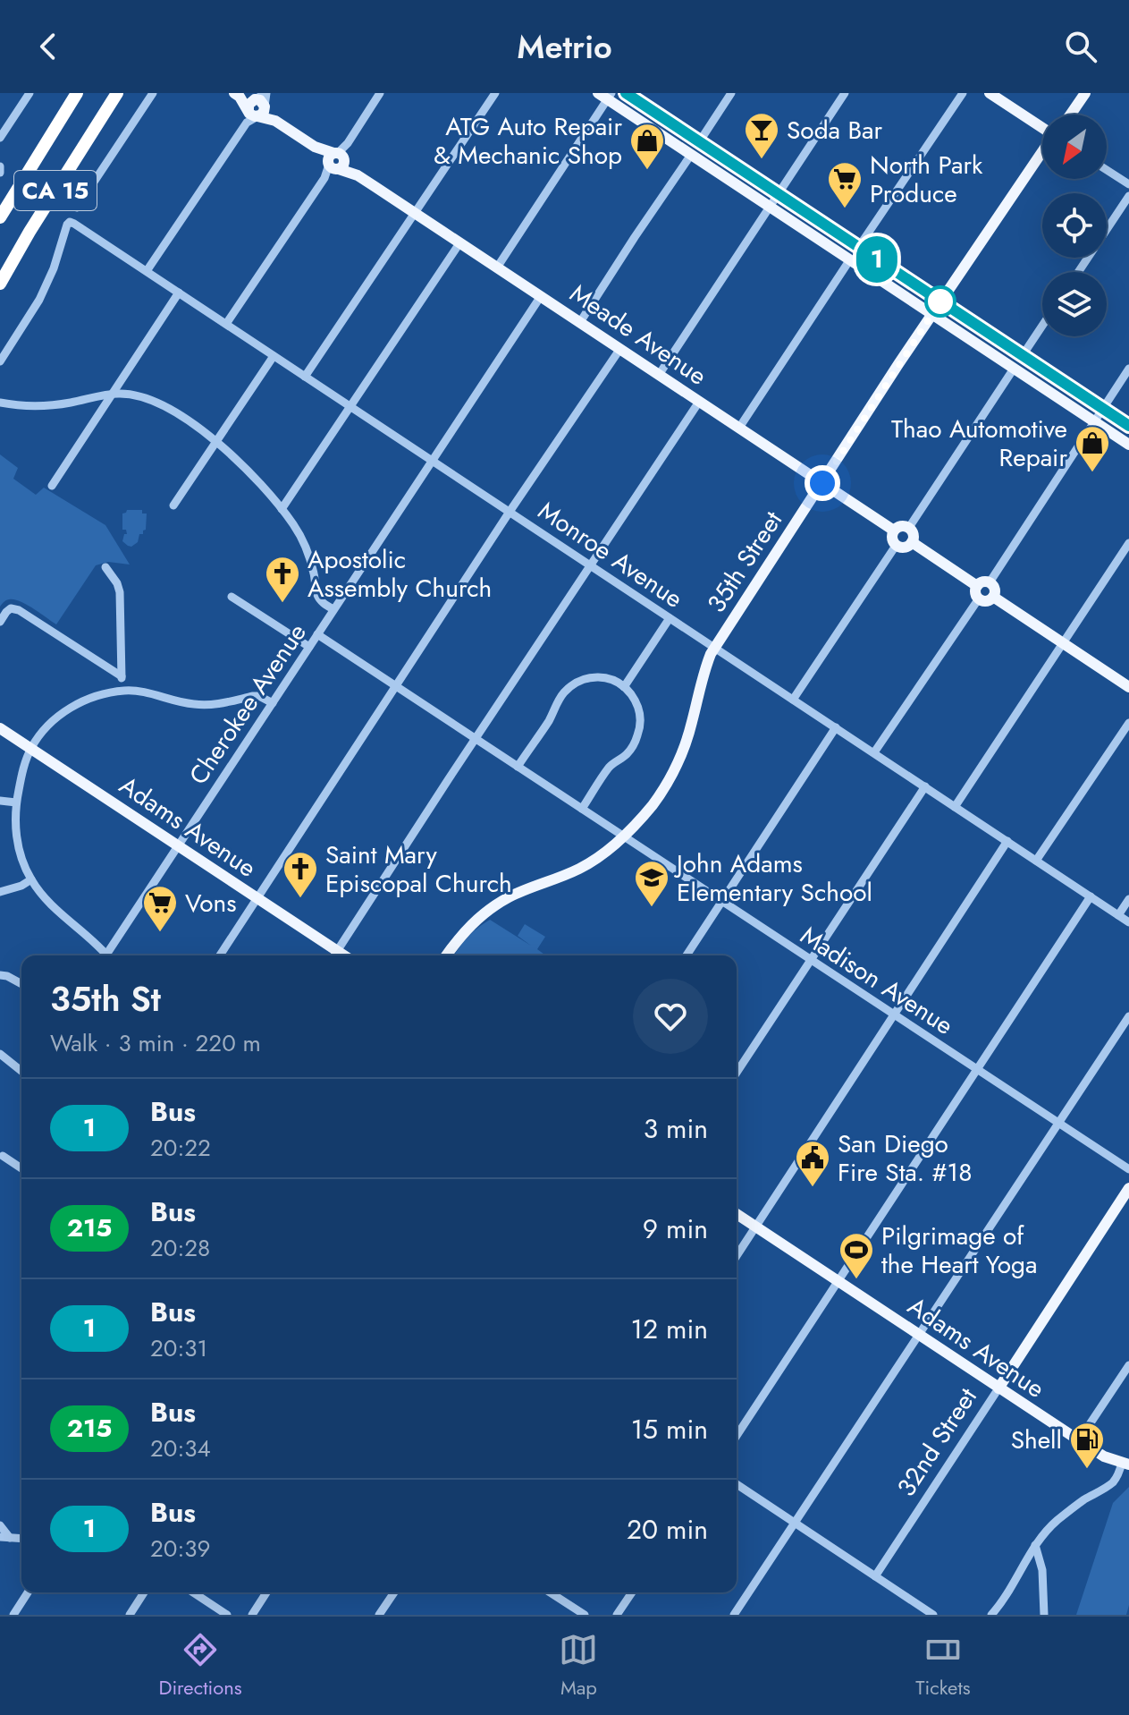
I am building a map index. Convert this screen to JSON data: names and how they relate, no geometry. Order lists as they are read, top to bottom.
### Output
{
  "streets": {
    "highway": ["CA 15"],
    "main road": [
      "Meade Avenue",
      "35th Street",
      "Adams Avenue",
      "32nd Street"
    ],
    "street": ["Monroe Avenue", "Cherokee Avenue", "Madison Avenue"]
  },
  "crossings": [
    ["Meade Avenue", "35th Street"],
    ["Meade Avenue", "Cherokee Avenue"],
    ["Monroe Avenue", "35th Street"],
    ["Monroe Avenue", "Cherokee Avenue"],
    ["35th Street", "Madison Avenue"],
    ["Cherokee Avenue", "Adams Avenue"],
    ["Cherokee Avenue", "Madison Avenue"],
    ["Adams Avenue", "32nd Street"]
  ],
  "places": {
    "bar": ["Soda Bar"],
    "shop": ["ATG Auto Repair & Mechanic Shop", "Thao Automotive Repair"],
    "supermarket": ["North Park Produce", "Vons"],
    "church": ["Apostolic Assembly Church", "Saint Mary Episcopal Church"],
    "school or university": ["John Adams Elementary School"],
    "public building": ["San Diego Fire Sta. #18"],
    "sports": ["Pilgrimage of the Heart Yoga"],
    "fuel station": ["Shell"]
  },
  "lines": ["bus line 1"],
  "north": "bottom left",
  "page": {
    "header": "Metrio",
    "on_map": "1",
    "heading": ["35th St", "Walk · 3 min · 220 m"],
    "list": [
      {
        "mark": "1",
        "name": "Bus",
        "note": "20:22",
        "value": "3 min"
      },
      {
        "mark": "215",
        "name": "Bus",
        "note": "20:28",
        "value": "9 min"
      },
      {
        "mark": "1",
        "name": "Bus",
        "note": "20:31",
        "value": "12 min"
      },
      {
        "mark": "215",
        "name": "Bus",
        "note": "20:34",
        "value": "15 min"
      },
      {
        "mark": "1",
        "name": "Bus",
        "note": "20:39",
        "value": "20 min"
      }
    ],
    "tabs": ["Directions", "Map", "Tickets"]
  }
}
